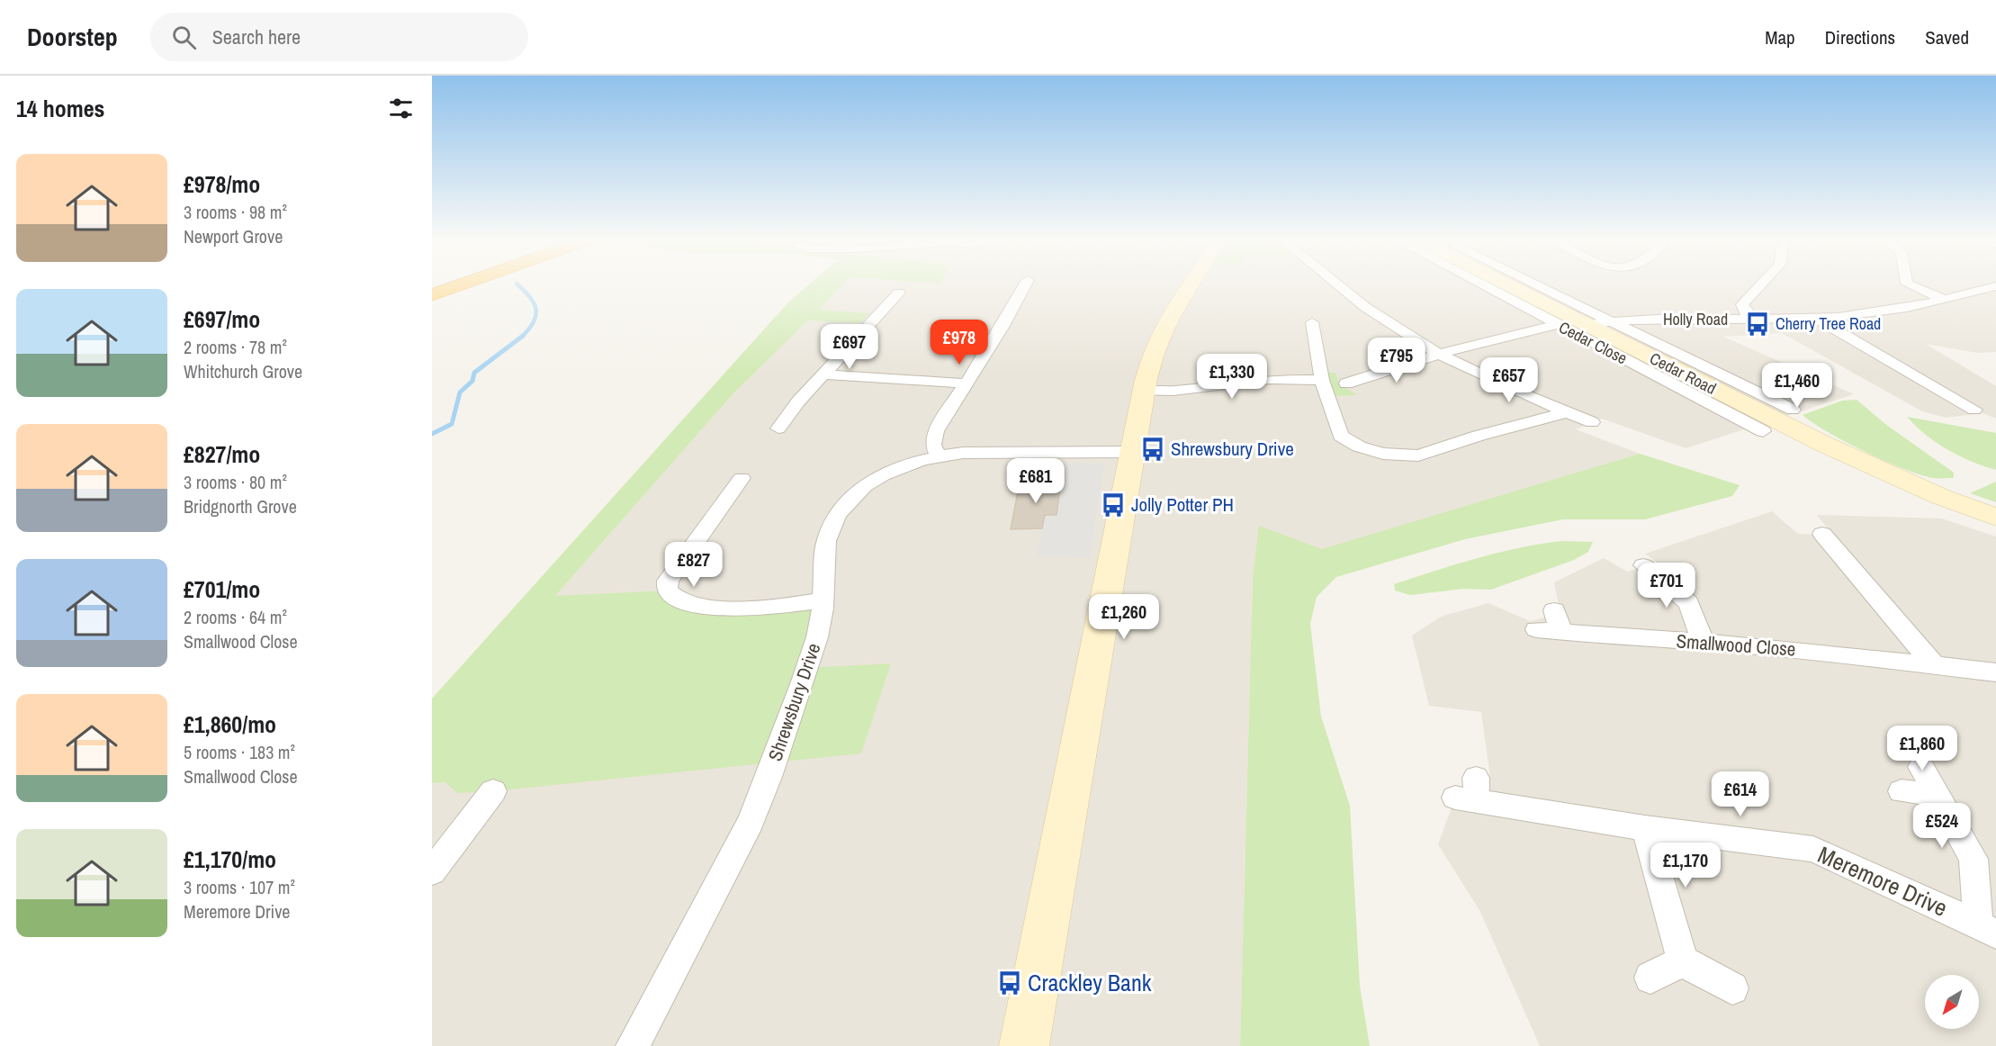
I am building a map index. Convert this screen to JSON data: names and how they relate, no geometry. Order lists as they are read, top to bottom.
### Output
{
  "streets": {
    "street": [
      "Holly Road",
      "Cedar Close",
      "Cedar Road",
      "Smallwood Close",
      "Shrewsbury Drive",
      "Meremore Drive"
    ]
  },
  "crossings": [
    ["Holly Road", "Cedar Road"]
  ],
  "places": {
    "bus stop": [
      "Cherry Tree Road",
      "Shrewsbury Drive",
      "Jolly Potter PH",
      "Crackley Bank"
    ]
  },
  "north": "bottom left",
  "page": {
    "header": "Doorstep",
    "search": "Search here",
    "nav": ["Map", "Directions", "Saved"],
    "heading": "14 homes",
    "list": [
      {
        "name": "£978/mo",
        "note": "3 rooms · 98 m² · Newport Grove"
      },
      {
        "name": "£697/mo",
        "note": "2 rooms · 78 m² · Whitchurch Grove"
      },
      {
        "name": "£827/mo",
        "note": "3 rooms · 80 m² · Bridgnorth Grove"
      },
      {
        "name": "£701/mo",
        "note": "2 rooms · 64 m² · Smallwood Close"
      },
      {
        "name": "£1,860/mo",
        "note": "5 rooms · 183 m² · Smallwood Close"
      },
      {
        "name": "£1,170/mo",
        "note": "3 rooms · 107 m² · Meremore Drive"
      }
    ],
    "price": [
      "£978",
      "£697",
      "£795",
      "£1,330",
      "£657",
      "£1,460",
      "£681",
      "£827",
      "£701",
      "£1,260",
      "£1,860",
      "£614",
      "£524",
      "£1,170"
    ]
  }
}
